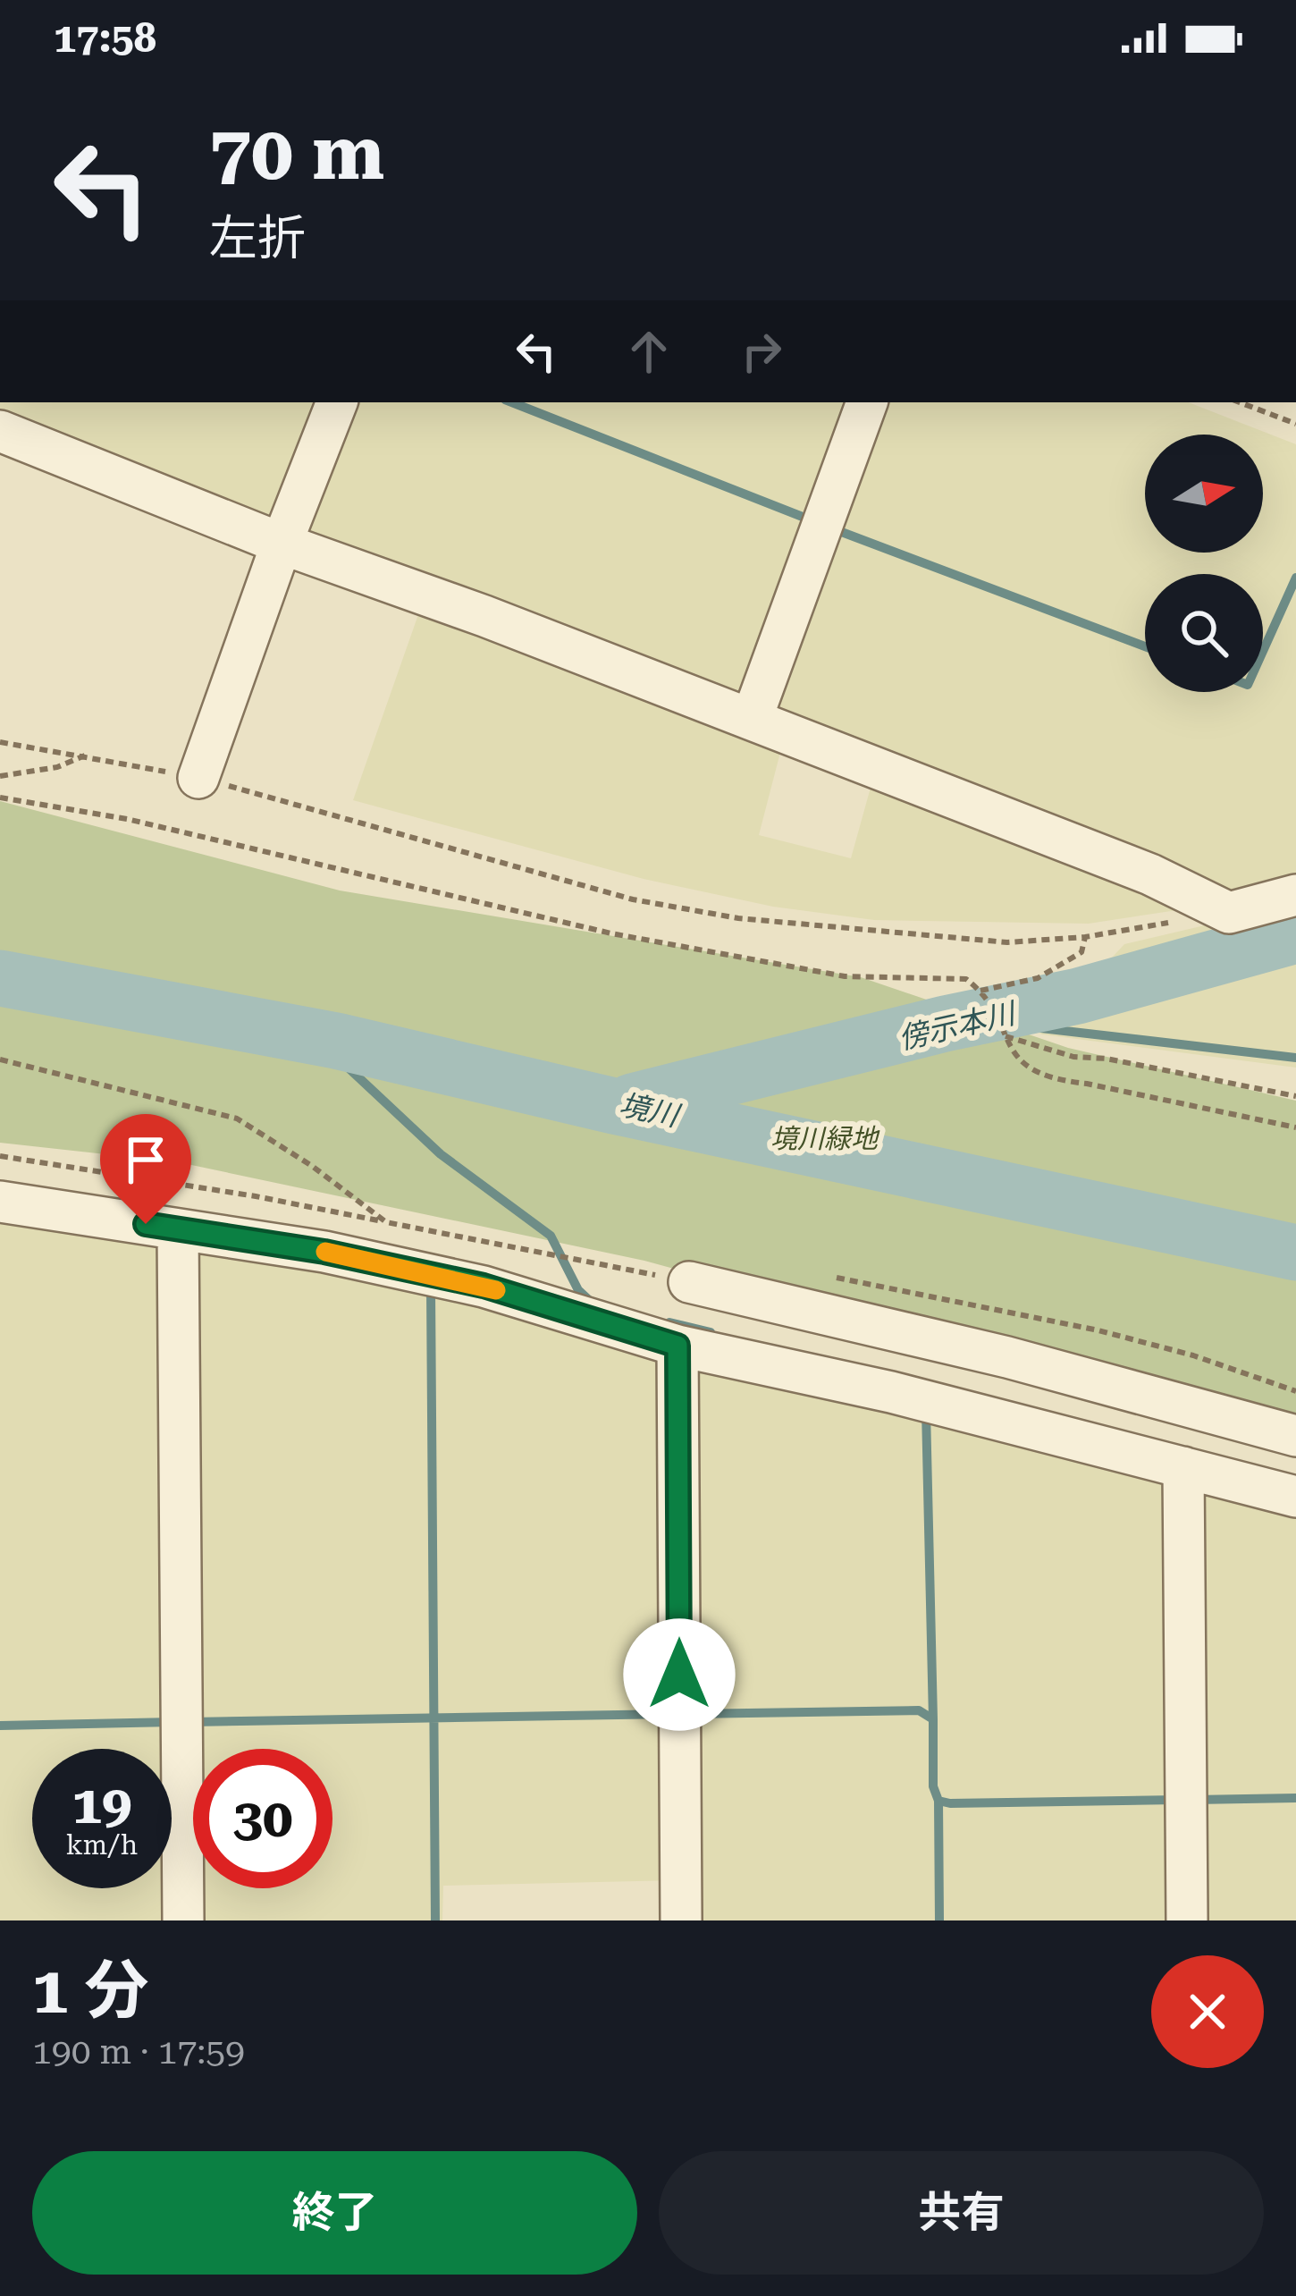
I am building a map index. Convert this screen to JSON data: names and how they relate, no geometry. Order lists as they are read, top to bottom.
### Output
{
  "water": ["傍示本川", "境川"],
  "parks": ["境川緑地"],
  "north": "right",
  "page": {
    "status": "17:58",
    "turn": ["70 m", "左折"],
    "speed": "19 km/h",
    "limit": "30",
    "heading": ["1 分", "190 m · 17:59"],
    "buttons": ["終了", "共有"]
  }
}
